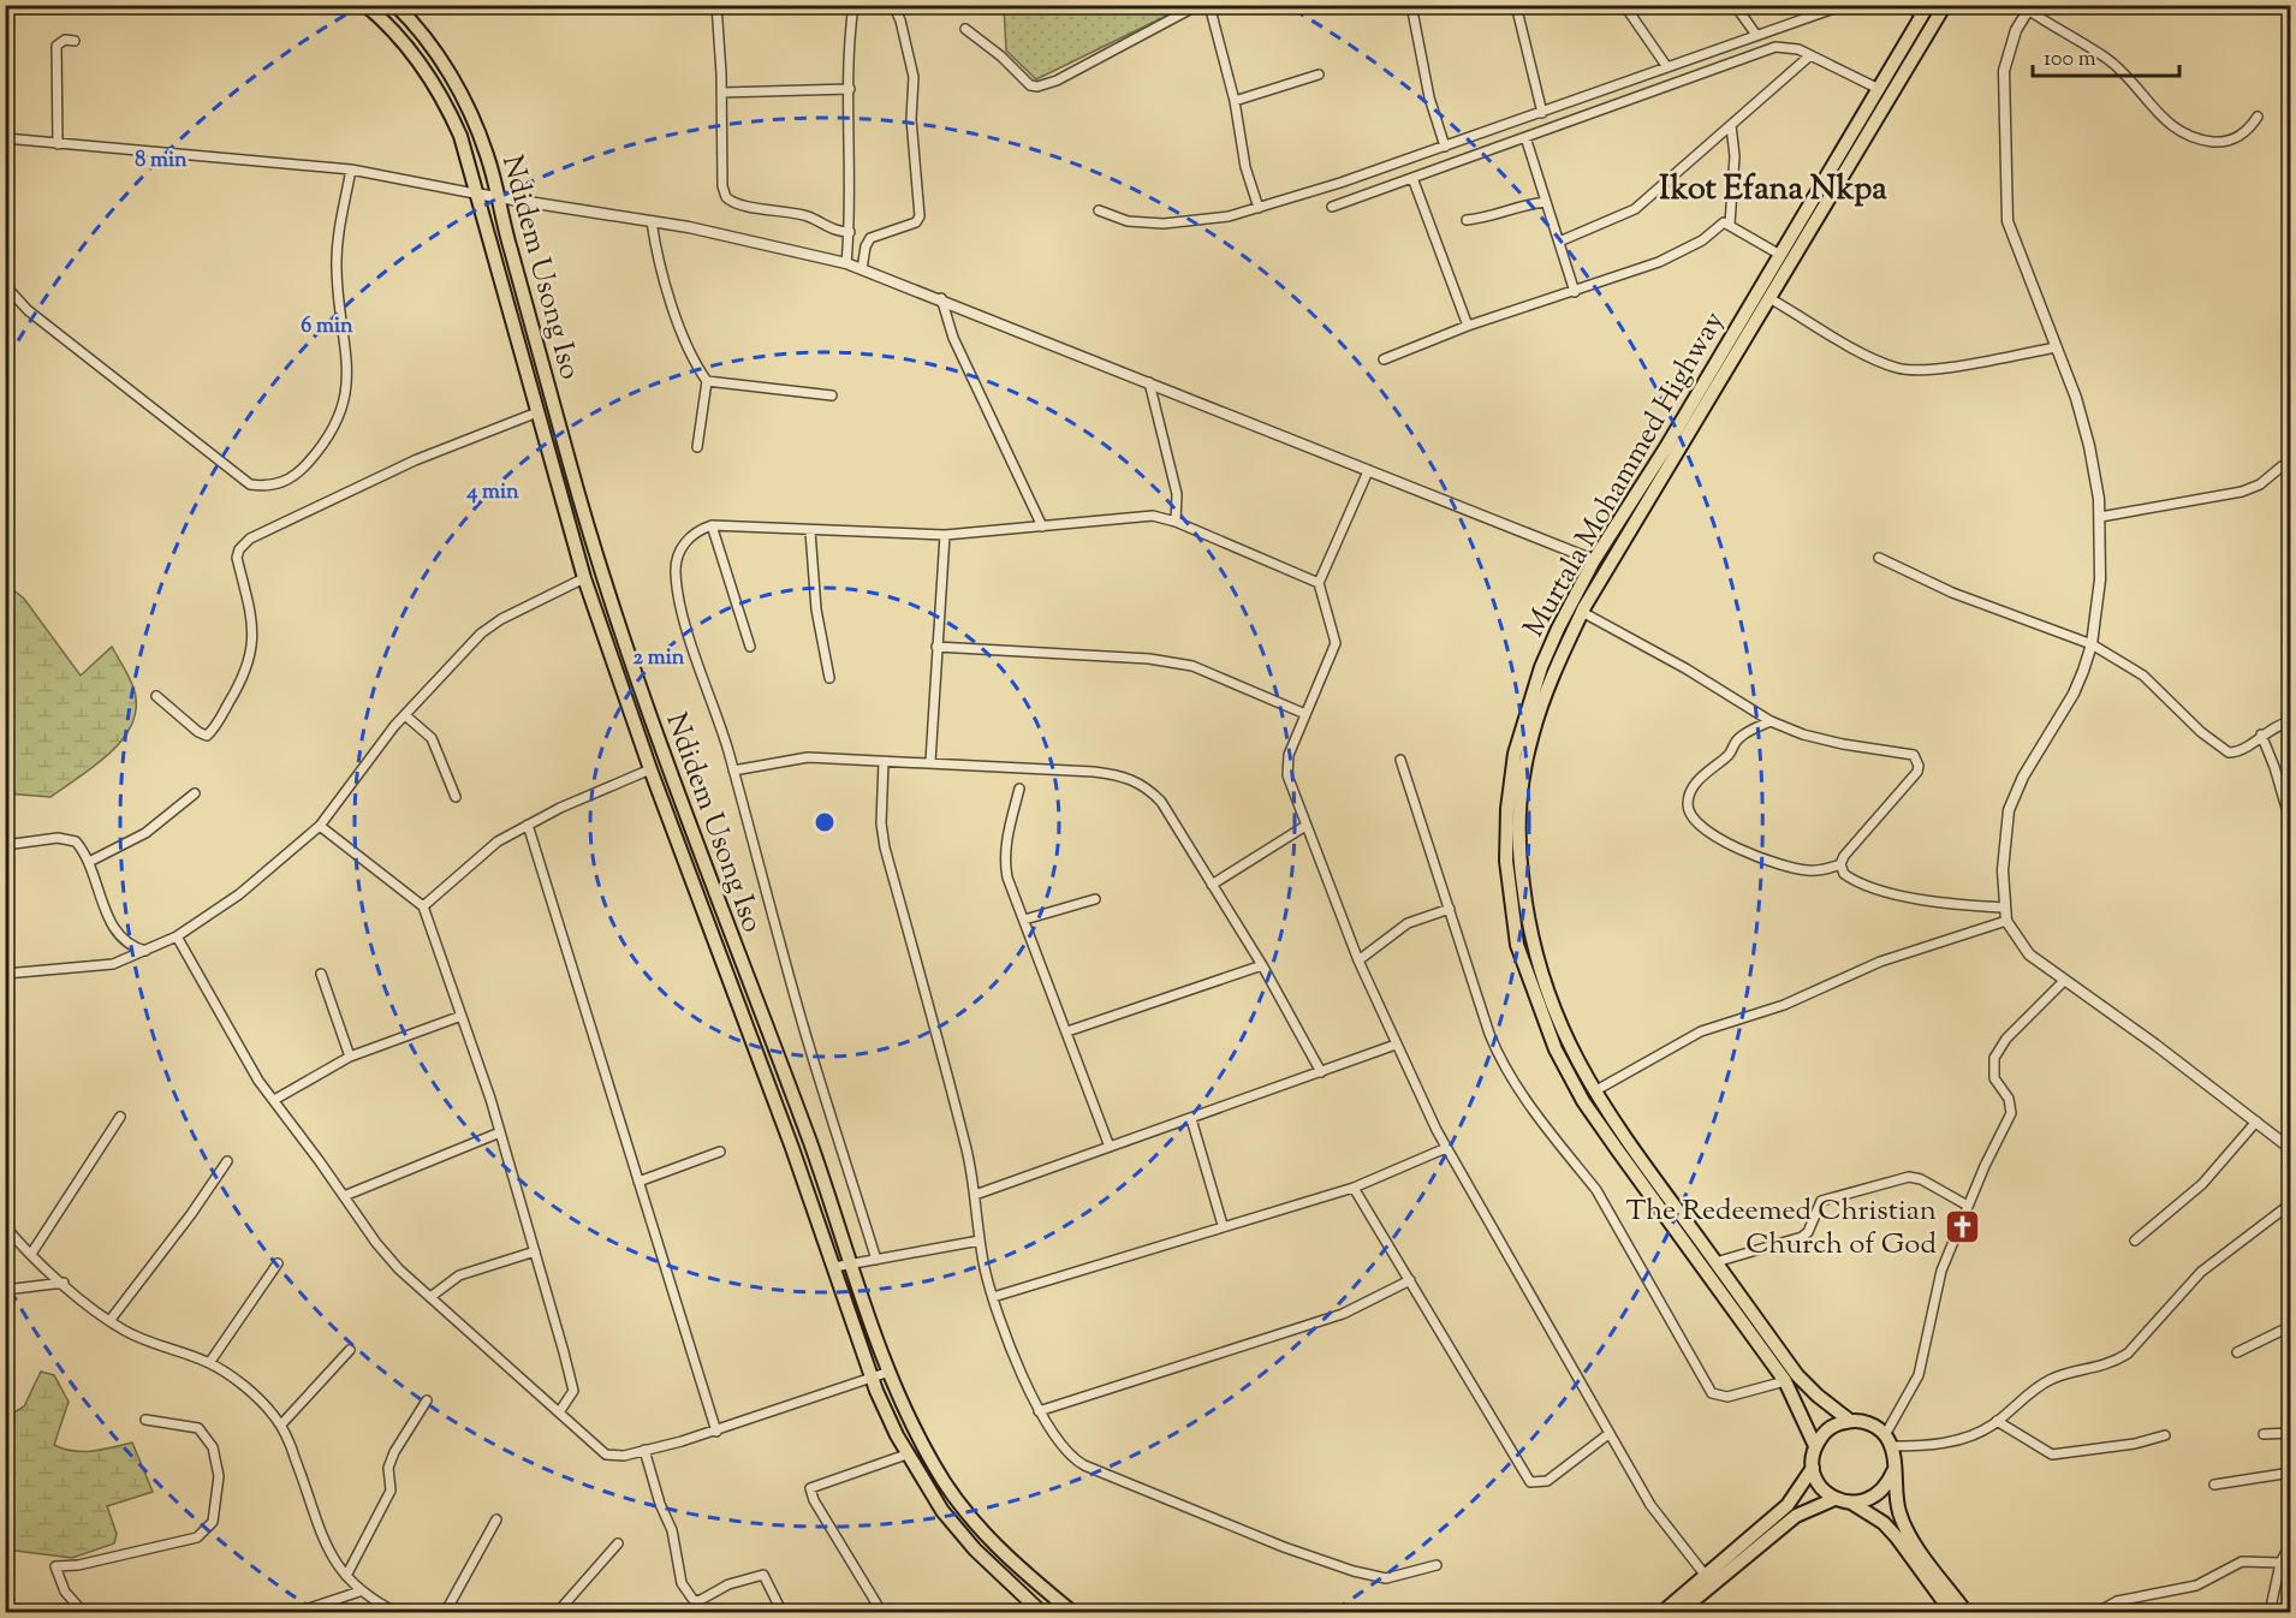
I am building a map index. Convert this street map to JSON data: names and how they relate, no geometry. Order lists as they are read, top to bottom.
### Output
{
  "streets": {
    "highway": ["Ndidem Usong Iso", "Murtala Mohammed Highway"]
  },
  "districts": ["Ikot Efana Nkpa"],
  "places": {
    "church": ["The Redeemed Christian Church of God"]
  },
  "scale_bar": "100 m",
  "rings": [
    "8 min",
    "6 min",
    "4 min",
    "2 min"
  ]
}
